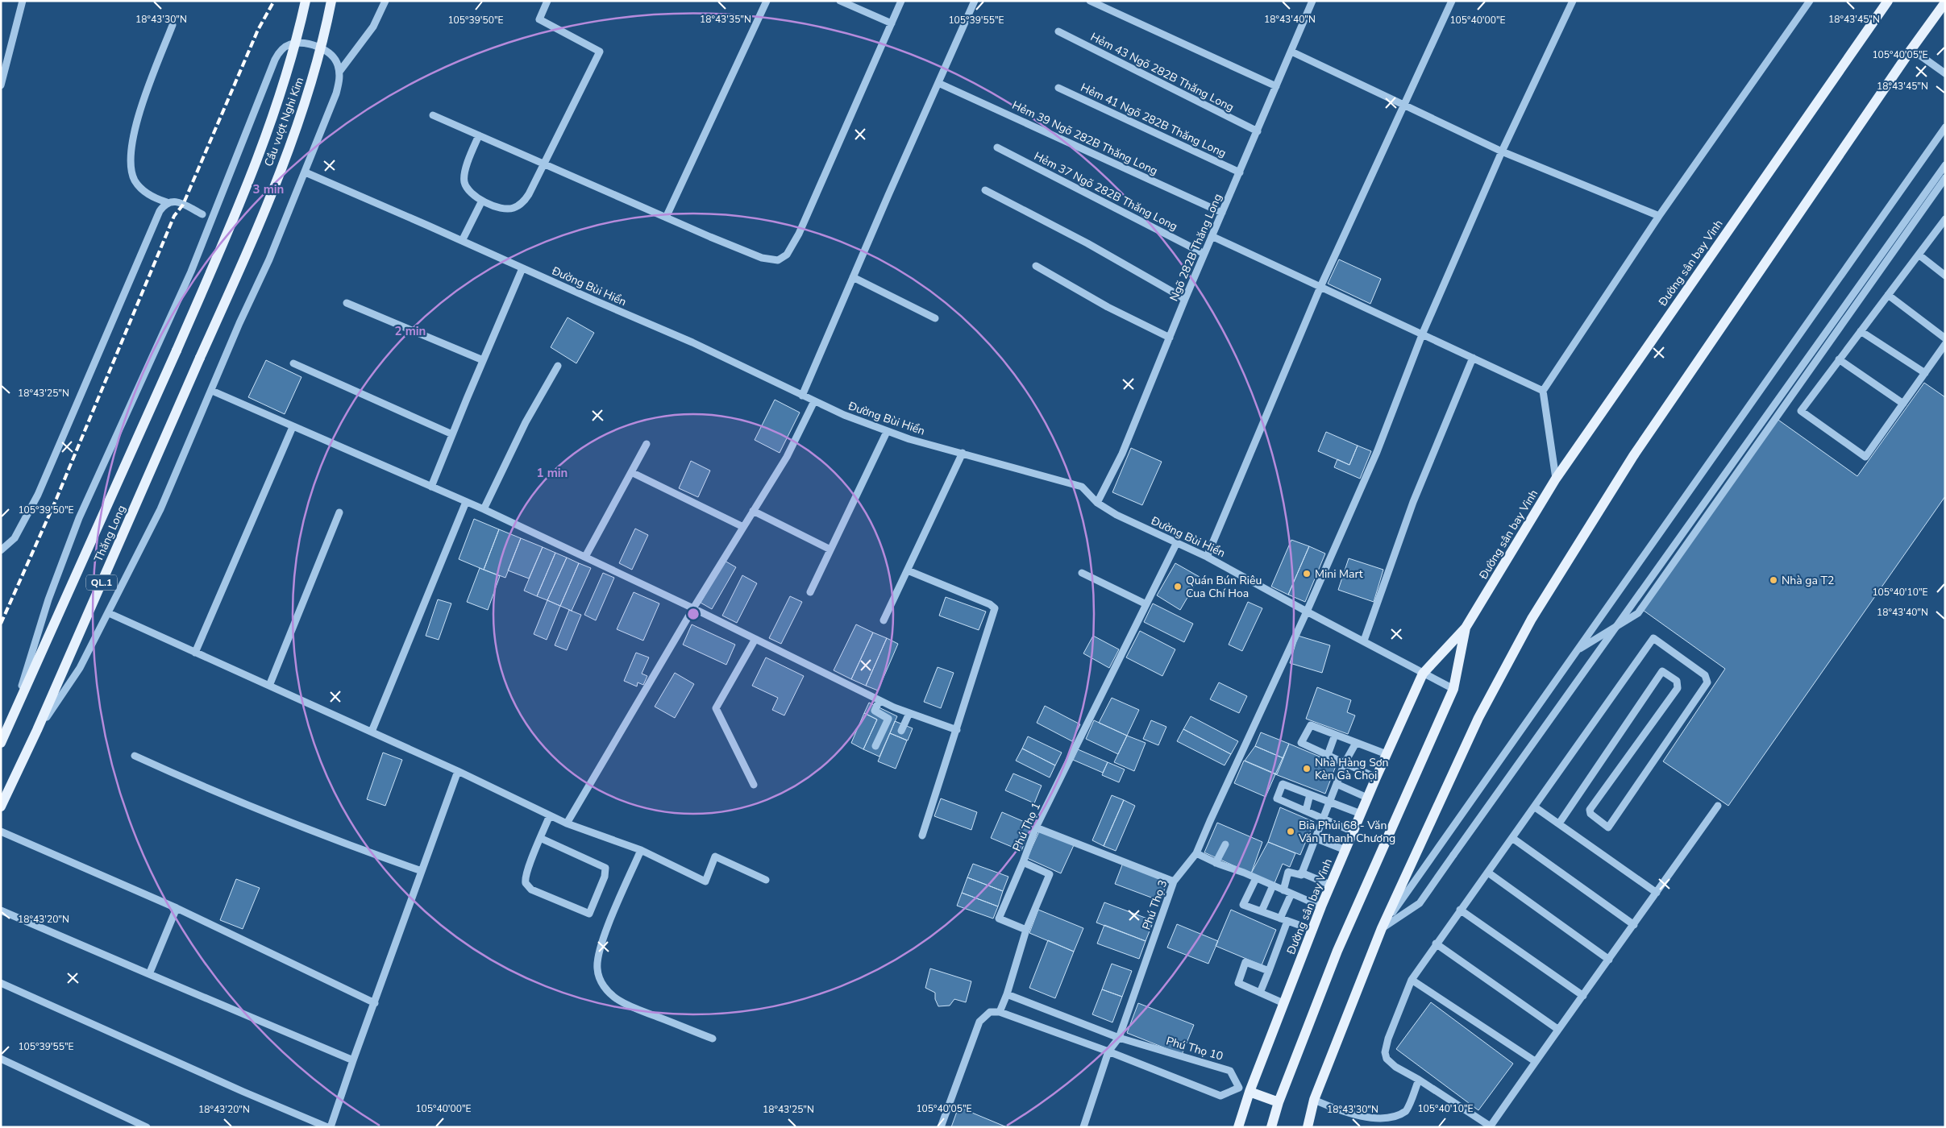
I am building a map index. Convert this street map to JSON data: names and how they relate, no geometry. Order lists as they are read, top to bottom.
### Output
{
  "streets": {
    "main road": [
      "Cầu vượt Nghi Kim",
      "Đường sân bay Vinh",
      "Thăng Long",
      "QL.1"
    ],
    "street": [
      "Hẻm 43 Ngõ 282B Thăng Long",
      "Hẻm 41 Ngõ 282B Thăng Long",
      "Hẻm 39 Ngõ 282B Thăng Long",
      "Hẻm 37 Ngõ 282B Thăng Long",
      "Ngõ 282B Thăng Long",
      "Đường Bùi Hiển",
      "Phú Thọ 1",
      "Phú Thọ 3",
      "Phú Thọ 10"
    ]
  },
  "crossings": [
    ["Hẻm 43 Ngõ 282B Thăng Long", "Ngõ 282B Thăng Long"],
    ["Hẻm 41 Ngõ 282B Thăng Long", "Ngõ 282B Thăng Long"],
    ["Cầu vượt Nghi Kim", "Thăng Long"],
    ["Hẻm 39 Ngõ 282B Thăng Long", "Ngõ 282B Thăng Long"],
    ["Hẻm 37 Ngõ 282B Thăng Long", "Ngõ 282B Thăng Long"],
    ["Ngõ 282B Thăng Long", "Đường Bùi Hiển"],
    ["Đường sân bay Vinh", "Đường Bùi Hiển"],
    ["Đường Bùi Hiển", "Phú Thọ 1"],
    ["Đường Bùi Hiển", "Phú Thọ 3"],
    ["Phú Thọ 1", "Phú Thọ 10"],
    ["Phú Thọ 3", "Phú Thọ 10"]
  ],
  "places": [
    "Mini Mart",
    "Nhà ga T2",
    "Quán Bún Riêu Cua Chí Hoa",
    "Nhà Hàng Sơn Kèn Gà Chọi",
    "Bia Phủi 68 - Văn Văn Thanh Chương"
  ],
  "coordinates": [
    "18°43'30\"N",
    "18°43'35\"N",
    "18°43'40\"N",
    "18°43'45\"N",
    "105°39'55\"E",
    "105°39'50\"E",
    "105°40'00\"E",
    "105°40'05\"E",
    "18°43'25\"N",
    "105°40'10\"E",
    "18°43'20\"N"
  ],
  "rings": ["3 min", "2 min", "1 min"]
}
